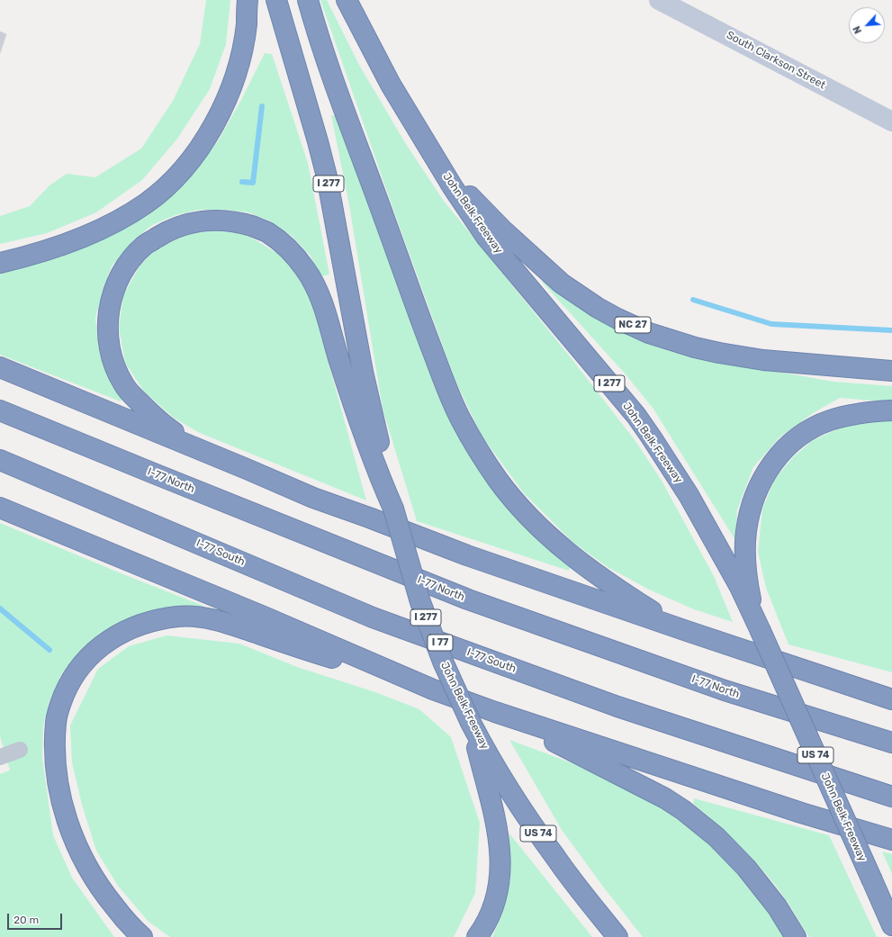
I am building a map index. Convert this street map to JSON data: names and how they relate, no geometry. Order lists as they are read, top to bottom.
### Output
{
  "streets": {
    "highway": [
      "I 277",
      "John Belk Freeway",
      "NC 27",
      "I-77 North",
      "I-77 South",
      "I 77",
      "US 74"
    ],
    "main road": ["South Clarkson Street"]
  },
  "crossings": [
    ["John Belk Freeway", "NC 27"]
  ],
  "scale_bar": "20 m",
  "north": "bottom left"
}
